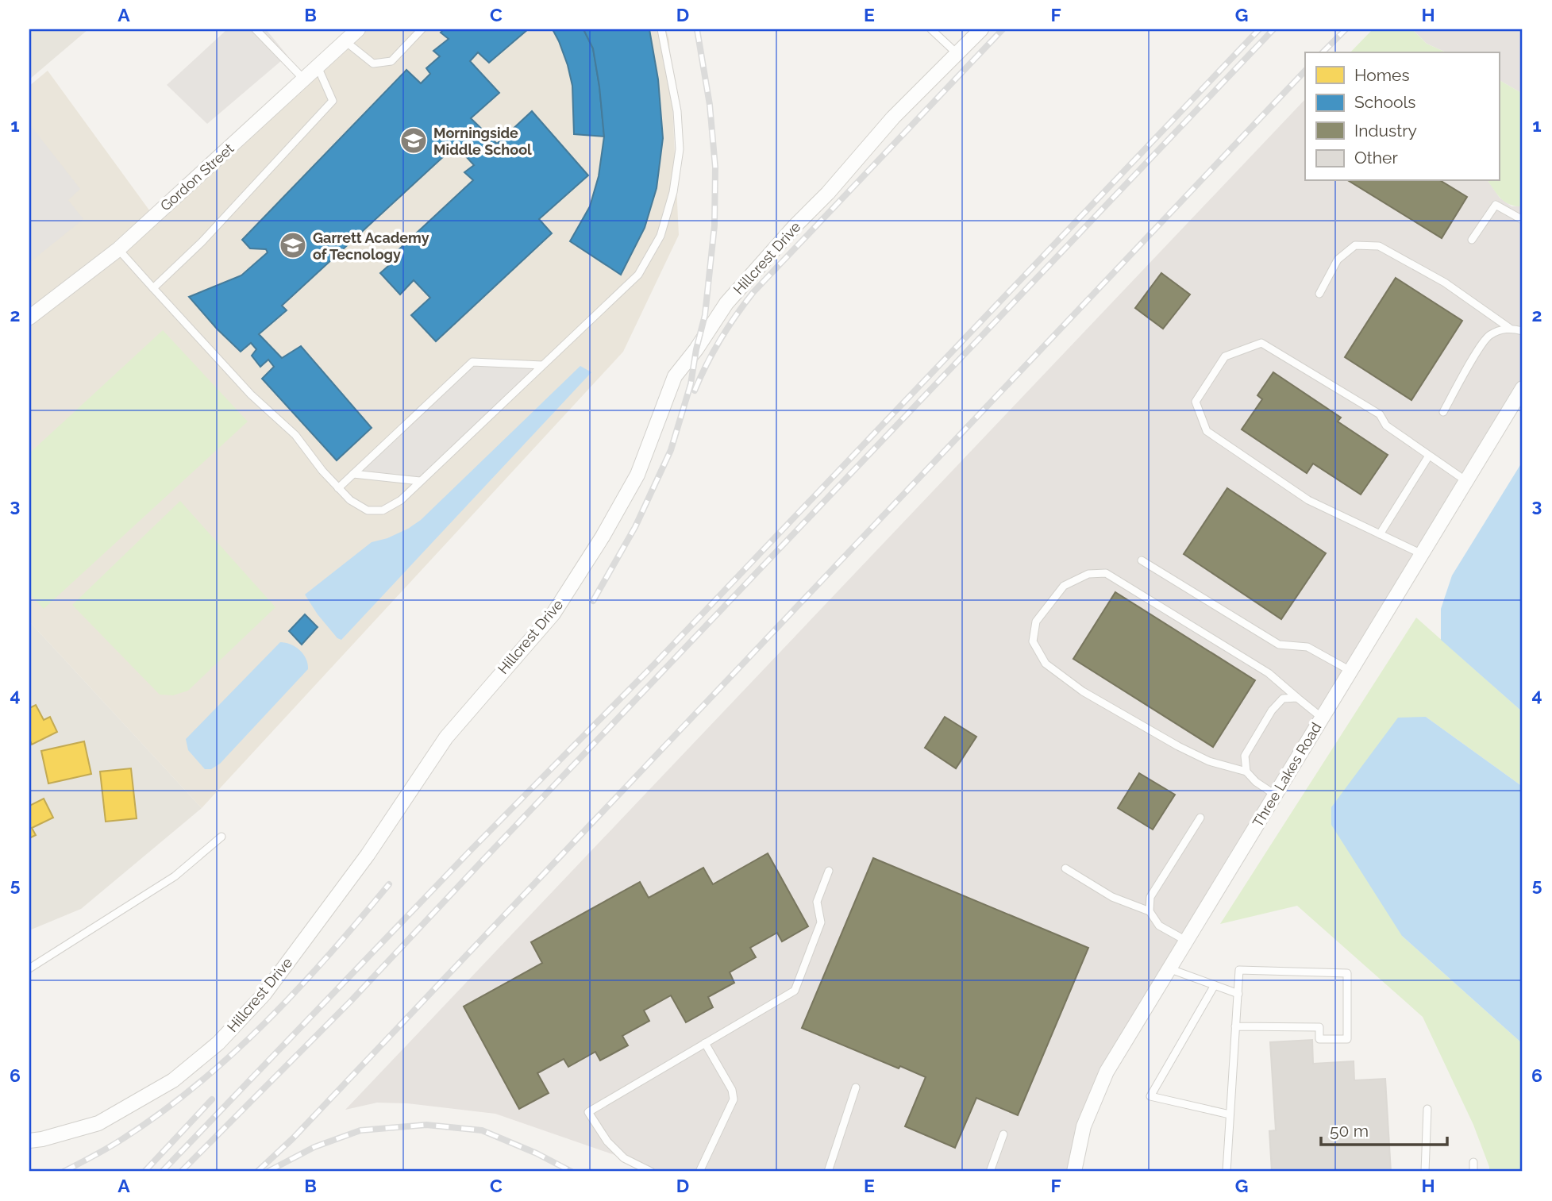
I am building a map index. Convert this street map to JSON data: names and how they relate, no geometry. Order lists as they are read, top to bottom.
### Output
{
  "streets": {
    "street": ["Gordon Street", "Hillcrest Drive", "Three Lakes Road"]
  },
  "places": {
    "school or university": ["Morningside Middle School", "Garrett Academy of Tecnology"]
  },
  "legend": [
    "Homes",
    "Schools",
    "Industry",
    "Other"
  ],
  "scale_bar": "50 m",
  "grid": {
    "columns": [
      "A",
      "B",
      "C",
      "D",
      "E",
      "F",
      "G",
      "H"
    ],
    "rows": [
      "1",
      "2",
      "3",
      "4",
      "5",
      "6"
    ]
  }
}
